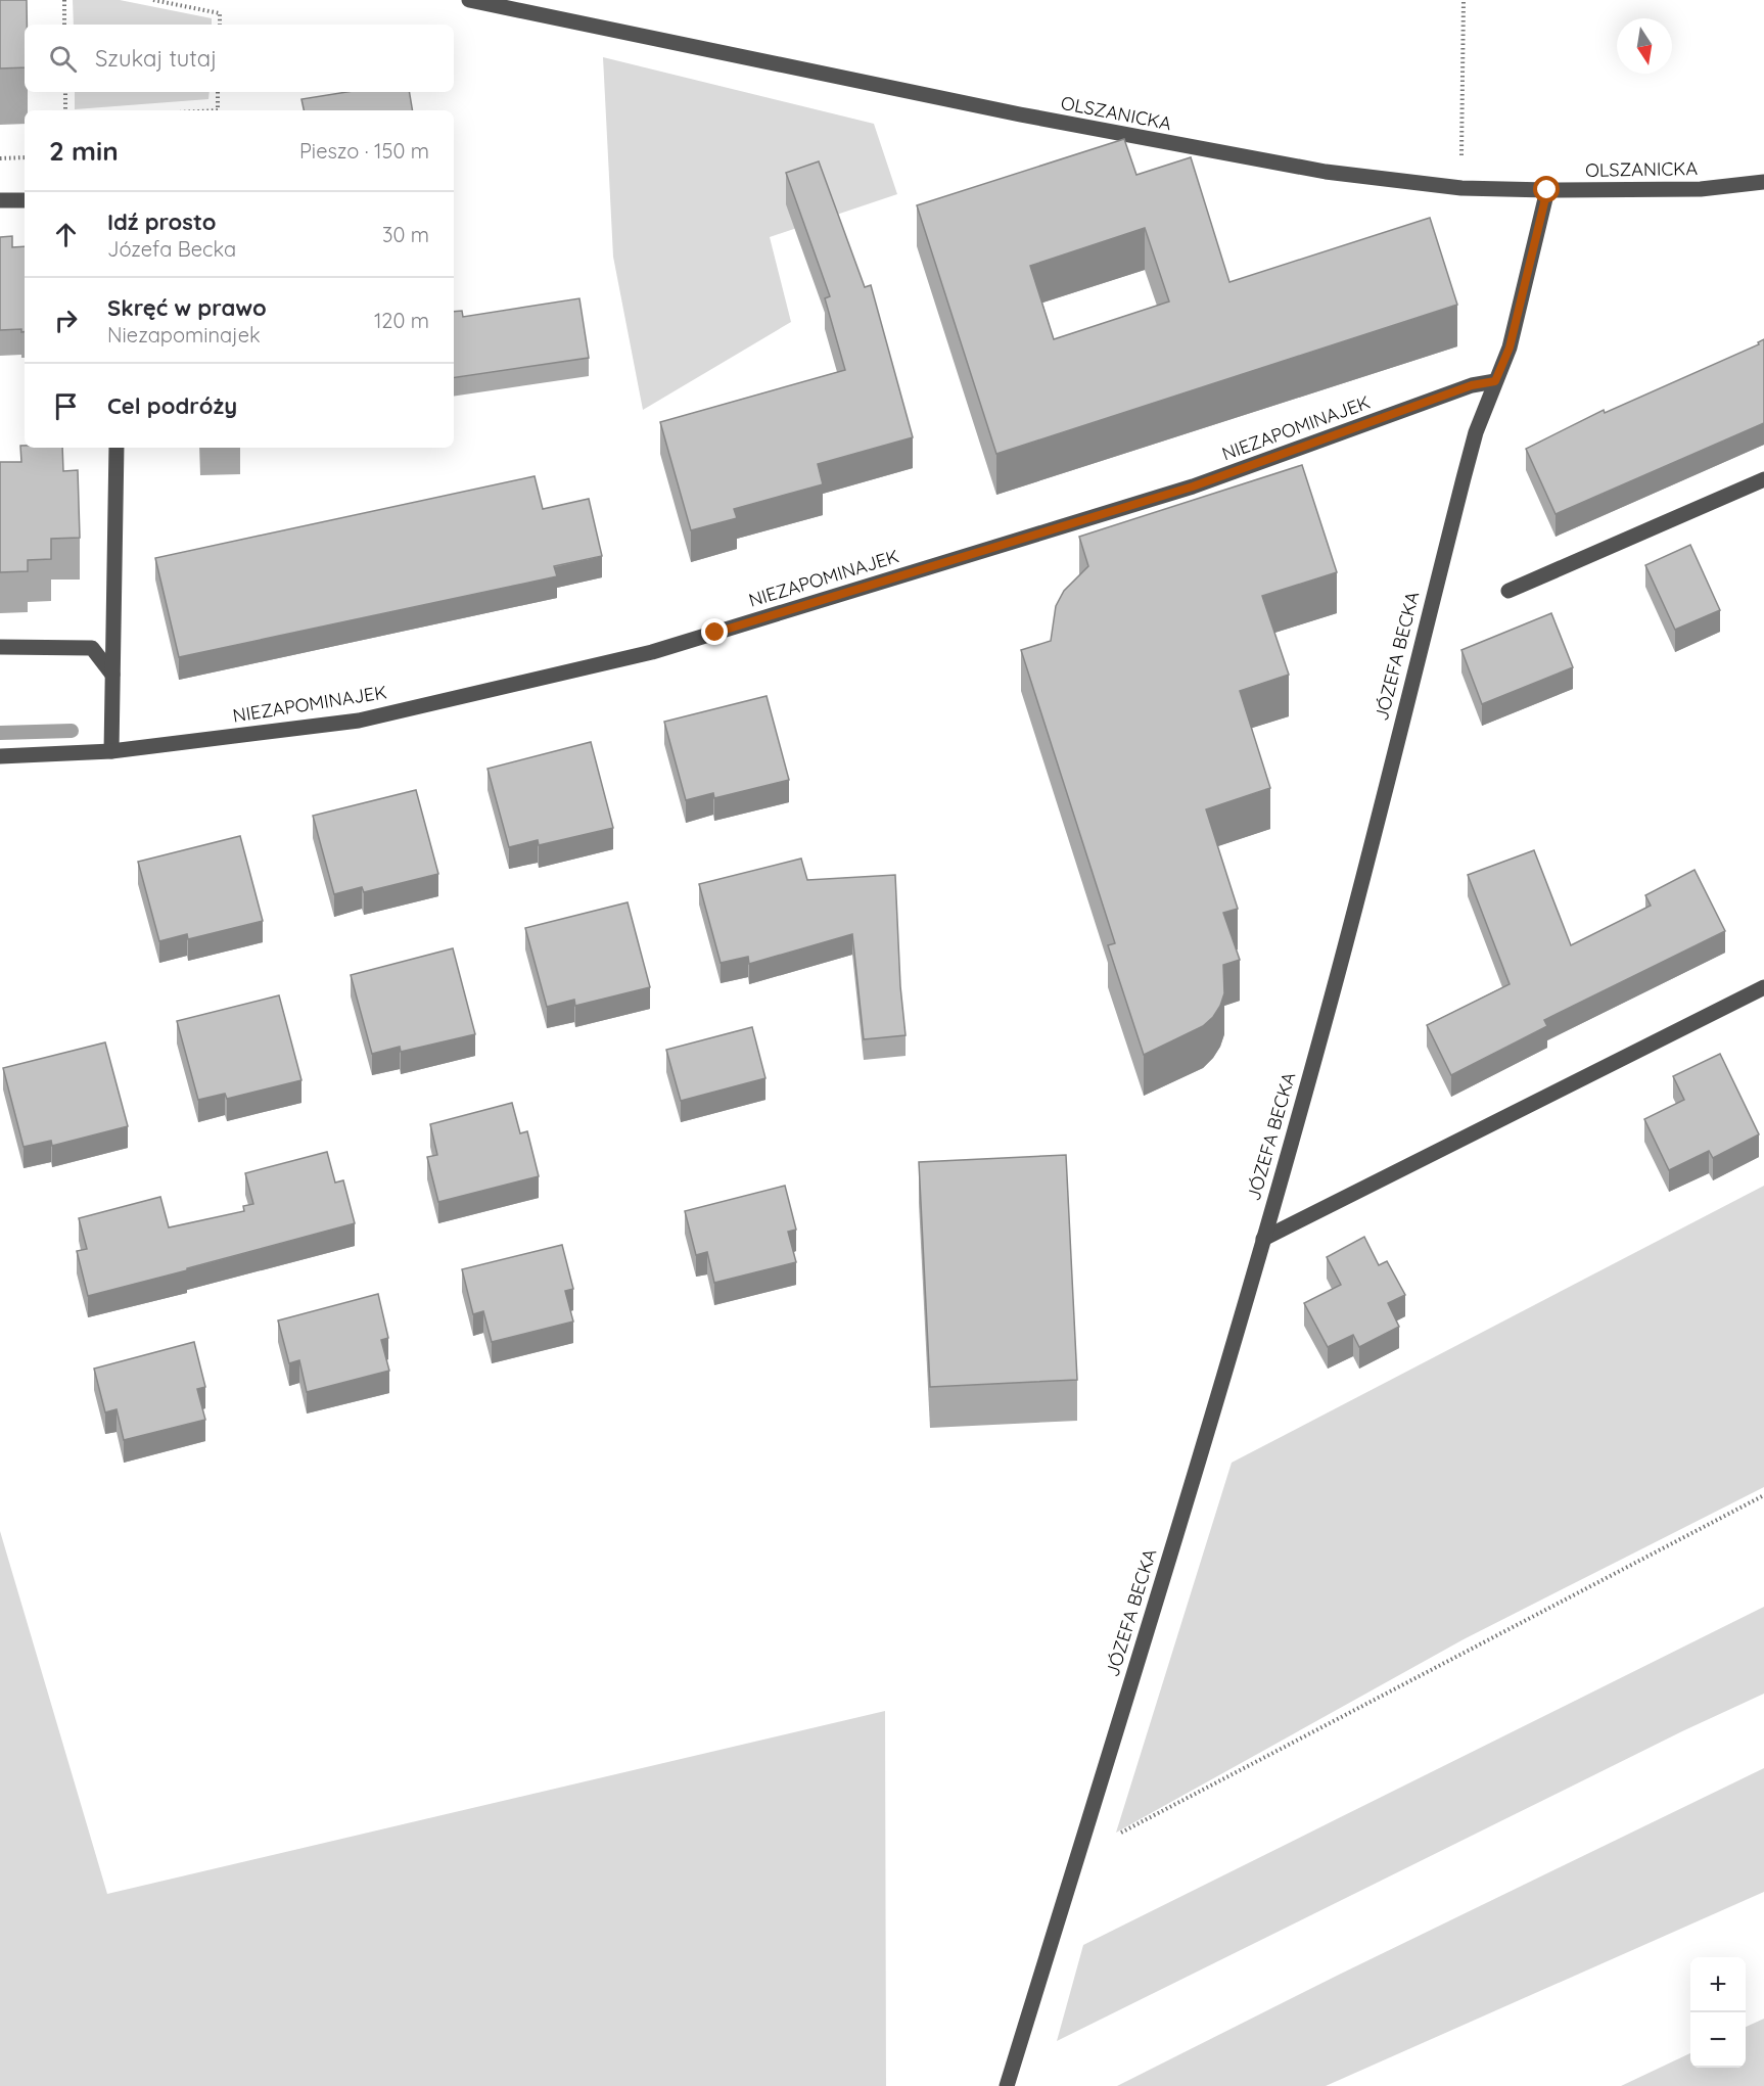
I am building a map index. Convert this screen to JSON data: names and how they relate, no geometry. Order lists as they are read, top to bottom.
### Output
{
  "streets": {
    "street": ["OLSZANICKA", "NIEZAPOMINAJEK", "JÓZEFA BECKA"]
  },
  "crossings": [
    ["OLSZANICKA", "JÓZEFA BECKA"],
    ["NIEZAPOMINAJEK", "JÓZEFA BECKA"]
  ],
  "north": "bottom",
  "page": {
    "search": "Szukaj tutaj",
    "heading": ["2 min", "Pieszo · 150 m"],
    "list": [
      ["Idź prosto", "Józefa Becka", "30 m"],
      ["Skręć w prawo", "Niezapominajek", "120 m"],
      "Cel podróży"
    ],
    "map_buttons": ["+", "−"]
  }
}
